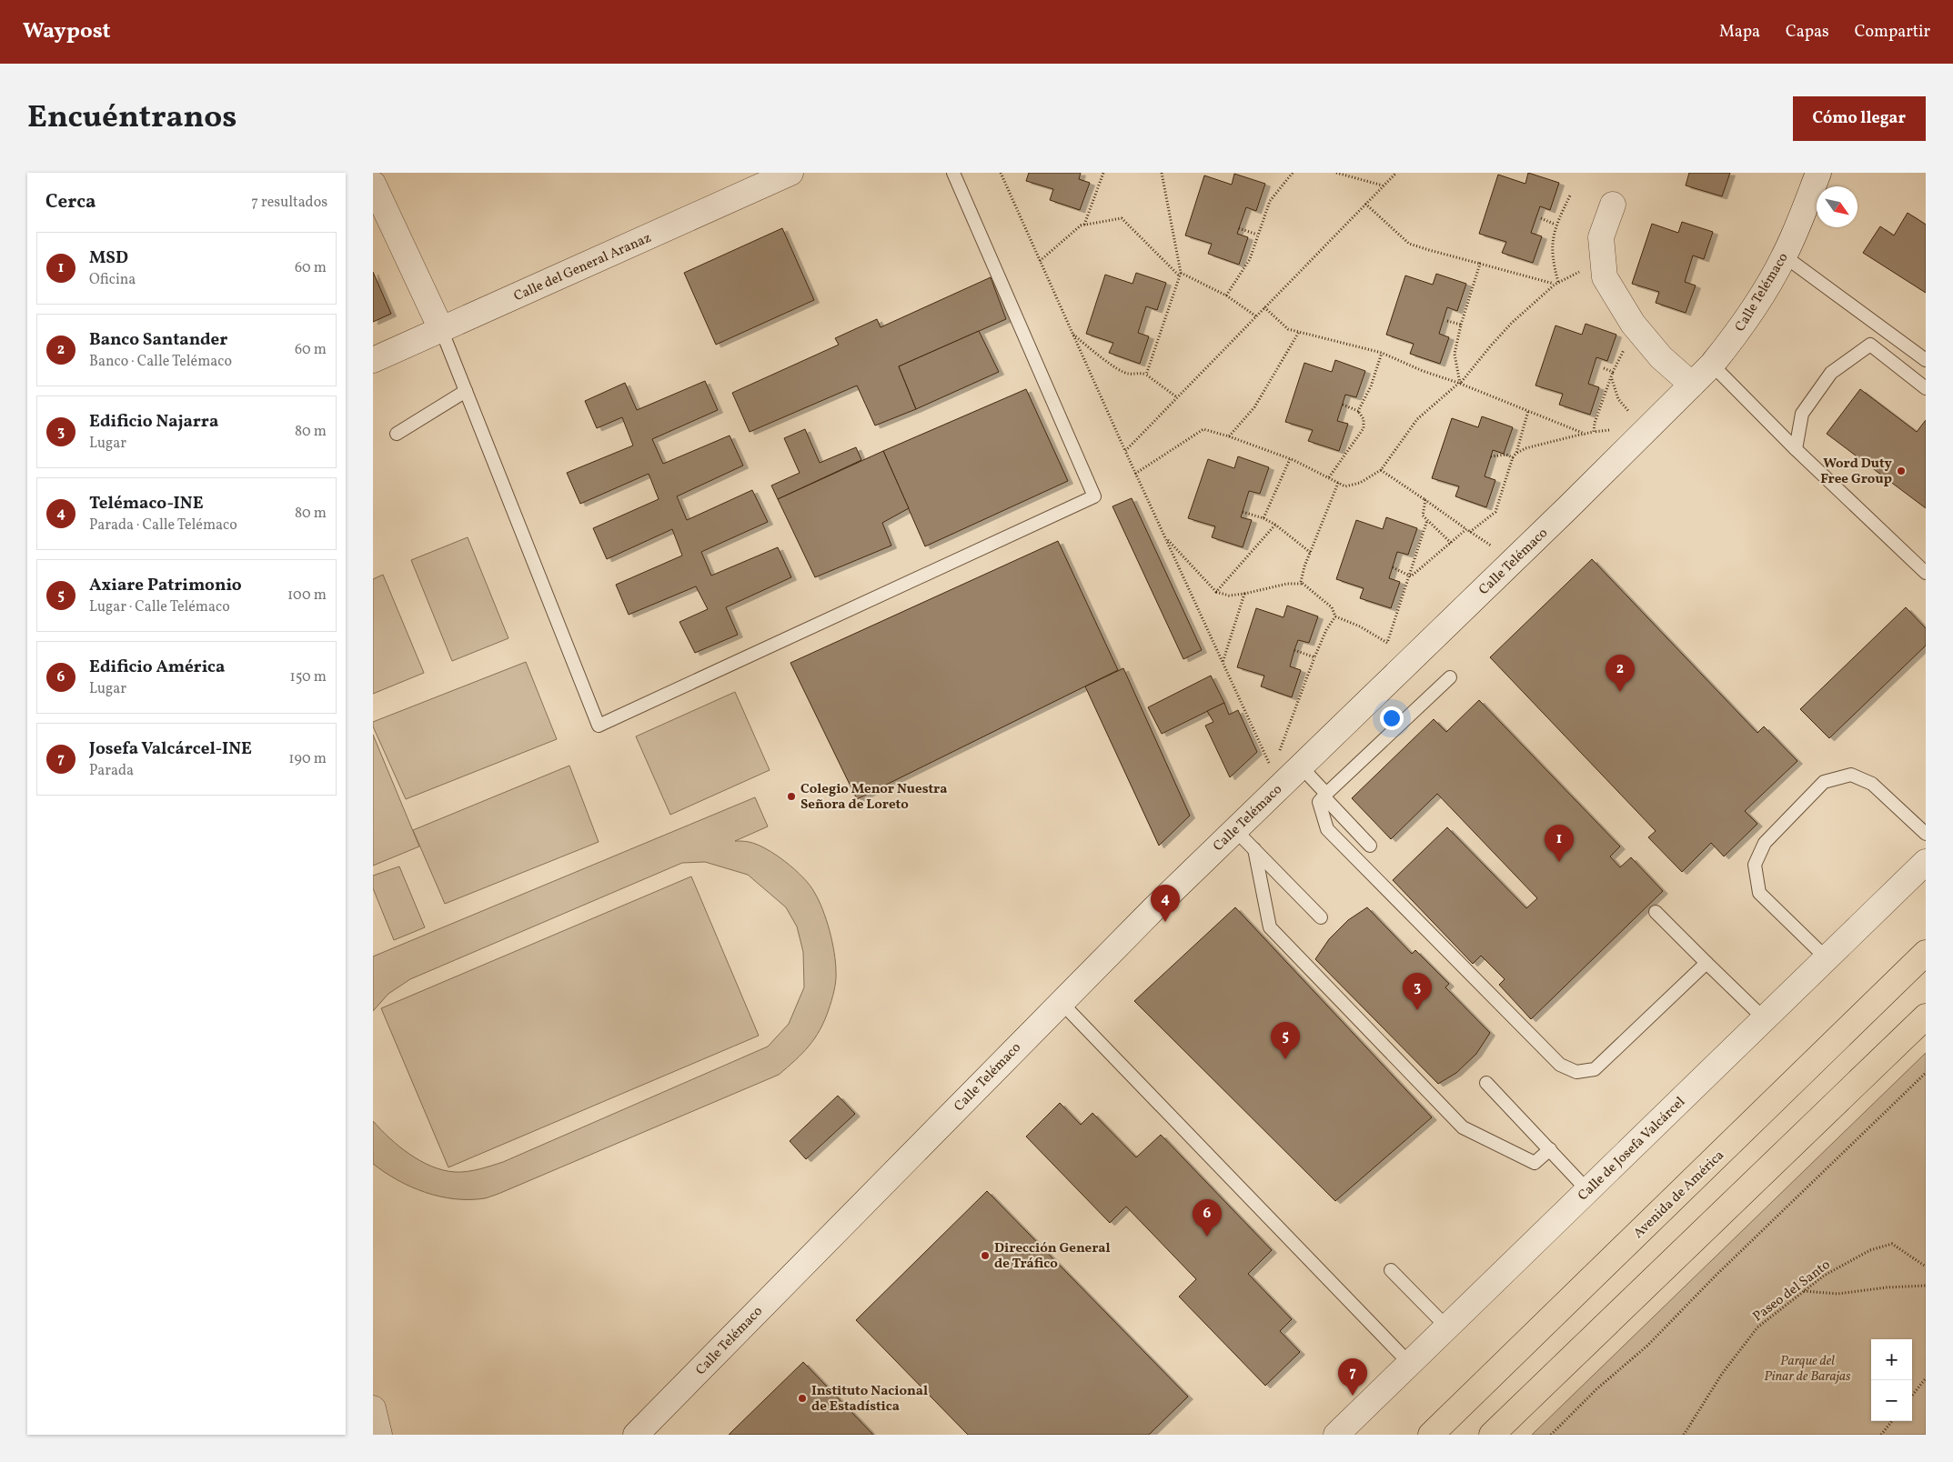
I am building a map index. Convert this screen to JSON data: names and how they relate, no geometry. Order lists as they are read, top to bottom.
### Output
{
  "streets": {
    "highway": ["Avenida de América"],
    "street": ["Calle del General Aranaz", "Calle Telémaco", "Calle de Josefa Valcárcel"],
    "path": ["Paseo del Santo"]
  },
  "parks": ["Parque del Pinar de Barajas"],
  "places": [
    "Word Duty Free Group",
    "Colegio Menor Nuestra Señora de Loreto",
    "Dirección General de Tráfico",
    "Instituto Nacional de Estadística"
  ],
  "north": "bottom right",
  "page": {
    "header": "Waypost",
    "nav": ["Mapa", "Capas", "Compartir"],
    "title": "Encuéntranos",
    "buttons": "Cómo llegar",
    "heading": ["Cerca", "7 resultados"],
    "list": [
      {
        "mark": "1",
        "name": "MSD",
        "note": "Oficina",
        "value": "60 m"
      },
      {
        "mark": "2",
        "name": "Banco Santander",
        "note": "Banco · Calle Telémaco",
        "value": "60 m"
      },
      {
        "mark": "3",
        "name": "Edificio Najarra",
        "note": "Lugar",
        "value": "80 m"
      },
      {
        "mark": "4",
        "name": "Telémaco-INE",
        "note": "Parada · Calle Telémaco",
        "value": "80 m"
      },
      {
        "mark": "5",
        "name": "Axiare Patrimonio",
        "note": "Lugar · Calle Telémaco",
        "value": "100 m"
      },
      {
        "mark": "6",
        "name": "Edificio América",
        "note": "Lugar",
        "value": "150 m"
      },
      {
        "mark": "7",
        "name": "Josefa Valcárcel-INE",
        "note": "Parada",
        "value": "190 m"
      }
    ],
    "pins": [
      "2",
      "1",
      "4",
      "3",
      "5",
      "6",
      "7"
    ],
    "map_buttons": ["+", "−"]
  }
}
